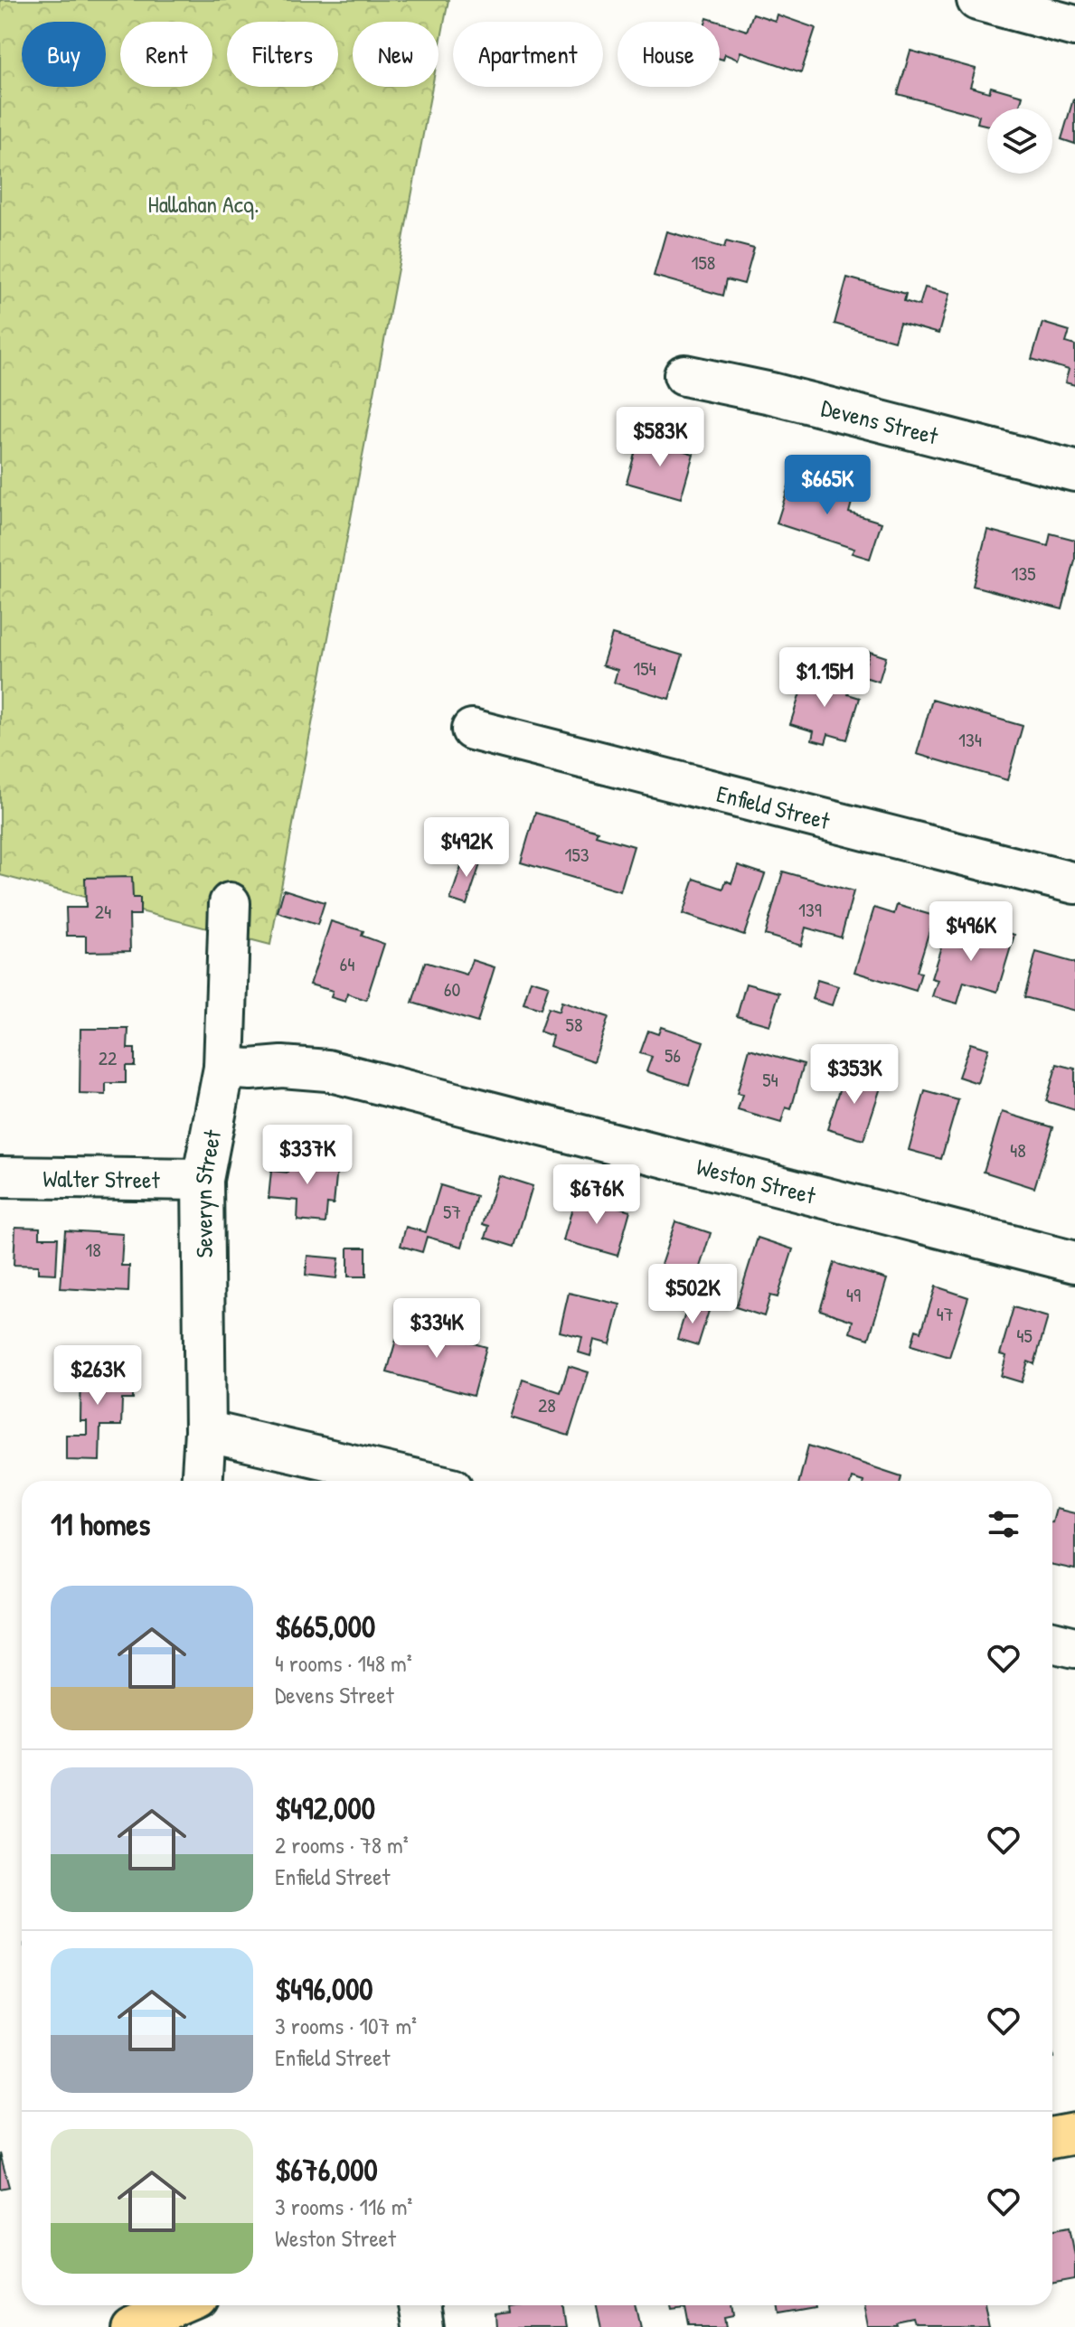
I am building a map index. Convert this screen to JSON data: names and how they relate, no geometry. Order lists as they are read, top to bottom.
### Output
{
  "streets": {
    "street": [
      "Devens Street",
      "Enfield Street",
      "Walter Street",
      "Weston Street",
      "Severyn Street"
    ]
  },
  "crossings": [
    ["Walter Street", "Severyn Street"],
    ["Weston Street", "Severyn Street"]
  ],
  "parks": ["Hallahan Acq."],
  "house_numbers": [
    "158",
    "135",
    "154",
    "134",
    "153",
    "139",
    "24",
    "64",
    "60",
    "58",
    "56",
    "22",
    "54",
    "48",
    "57",
    "18",
    "49",
    "47",
    "45",
    "28"
  ],
  "page": {
    "chip": [
      "Buy",
      "Rent",
      "Filters",
      "New",
      "Apartment",
      "House"
    ],
    "price": [
      "$583K",
      "$665K",
      "$1.15M",
      "$492K",
      "$496K",
      "$353K",
      "$337K",
      "$676K",
      "$502K",
      "$334K",
      "$263K"
    ],
    "heading": "11 homes",
    "list": [
      {
        "name": "$665,000",
        "note": "4 rooms · 148 m² · Devens Street"
      },
      {
        "name": "$492,000",
        "note": "2 rooms · 78 m² · Enfield Street"
      },
      {
        "name": "$496,000",
        "note": "3 rooms · 107 m² · Enfield Street"
      },
      {
        "name": "$676,000",
        "note": "3 rooms · 116 m² · Weston Street"
      }
    ]
  }
}
